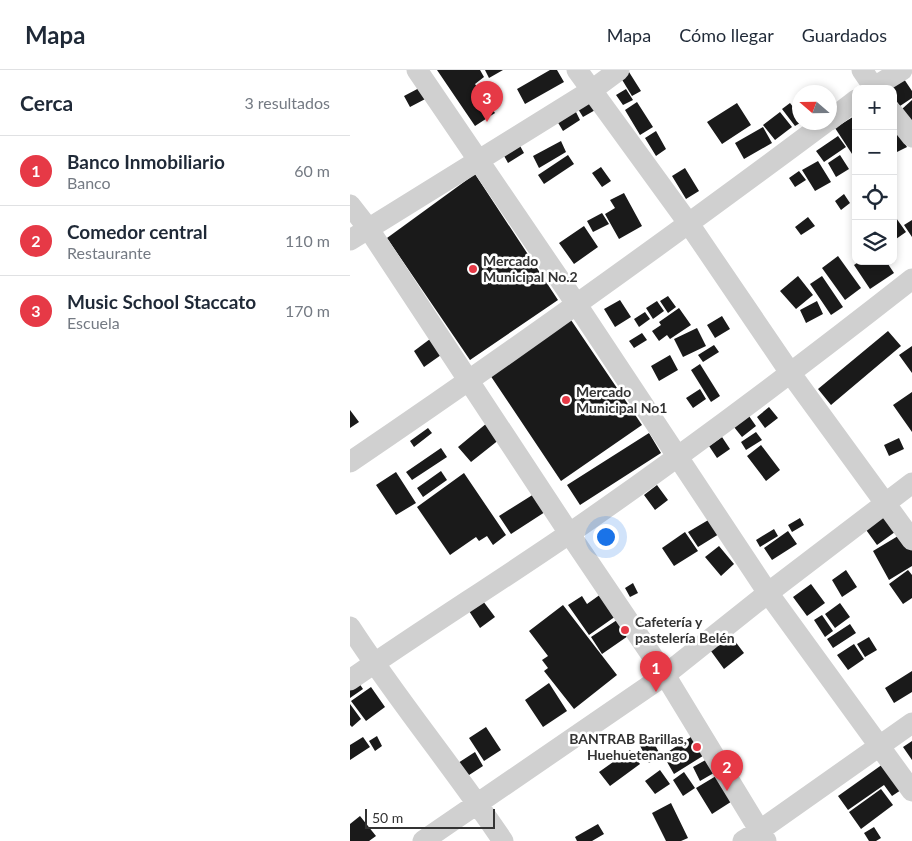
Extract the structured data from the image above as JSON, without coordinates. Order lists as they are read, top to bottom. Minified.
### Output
{"places":["Mercado Municipal No.2","Mercado Municipal No1","Cafetería y pastelería Belén","BANTRAB Barillas, Huehuetenango"],"scale_bar":"50 m","north":"left","page":{"header":"Mapa","nav":["Mapa","Cómo llegar","Guardados"],"heading":["Cerca","3 resultados"],"pins":["3","1","2"],"map_buttons":["+","−"],"list":[{"mark":"1","name":"Banco Inmobiliario","note":"Banco","value":"60 m"},{"mark":"2","name":"Comedor central","note":"Restaurante","value":"110 m"},{"mark":"3","name":"Music School Staccato","note":"Escuela","value":"170 m"}],"scale":"50 m"}}
